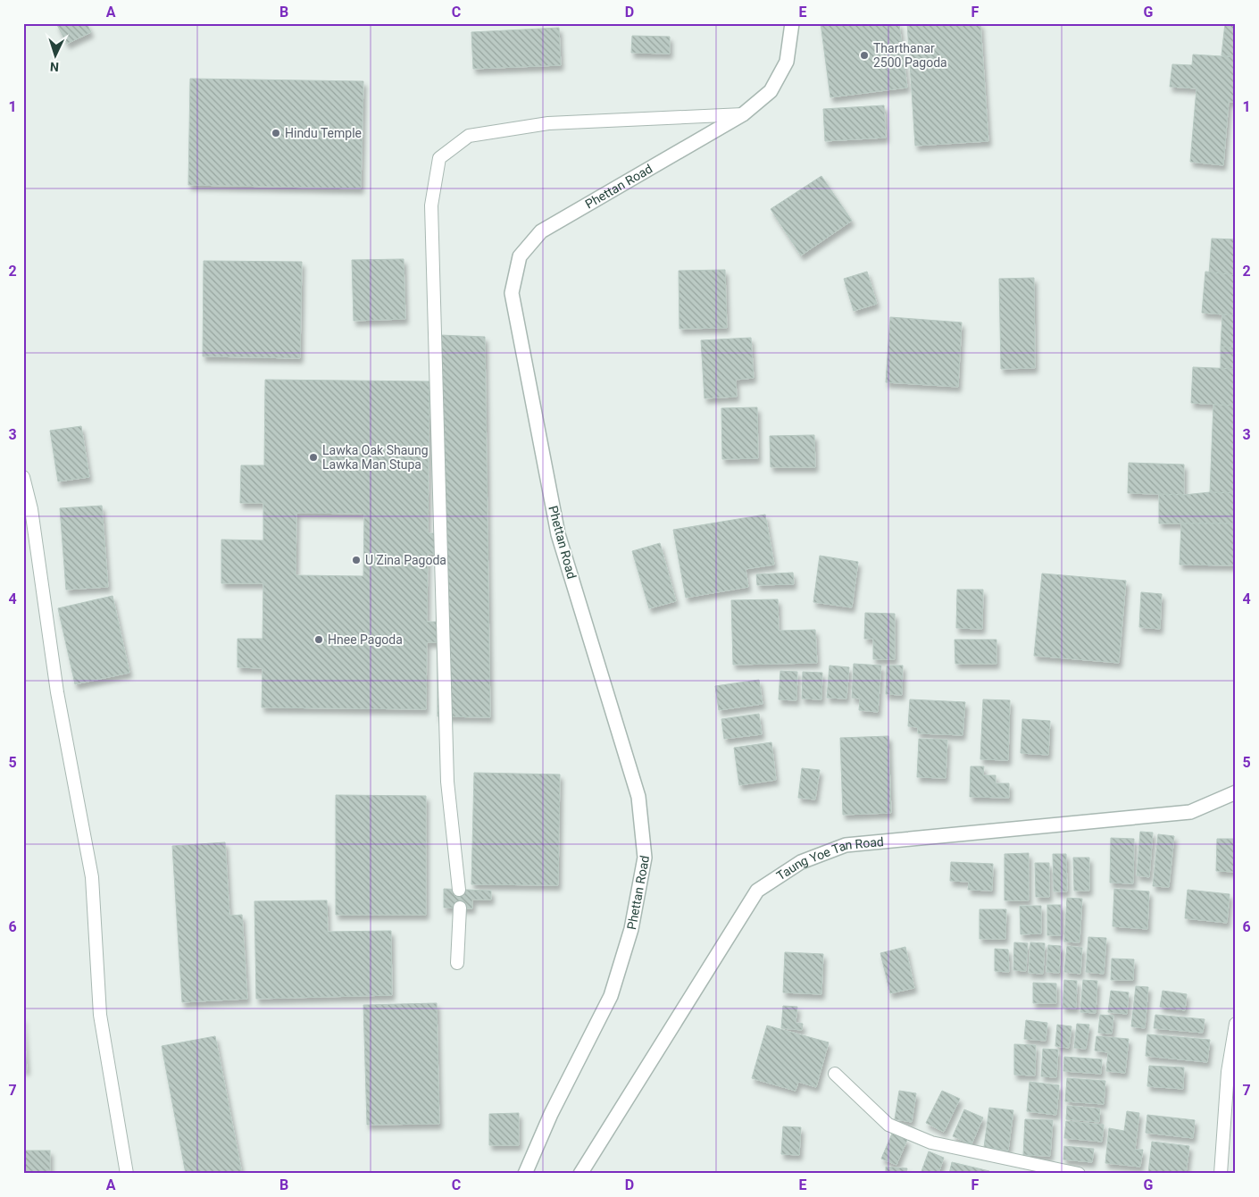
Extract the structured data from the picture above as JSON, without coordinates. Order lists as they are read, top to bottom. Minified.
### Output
{"streets":{"street":["Phettan Road","Taung Yoe Tan Road"]},"places":["Tharthanar 2500 Pagoda","Hindu Temple","Lawka Oak Shaung Lawka Man Stupa","U Zina Pagoda","Hnee Pagoda"],"north":"bottom","grid":{"columns":["A","B","C","D","E","F","G"],"rows":["1","2","3","4","5","6","7"]}}
